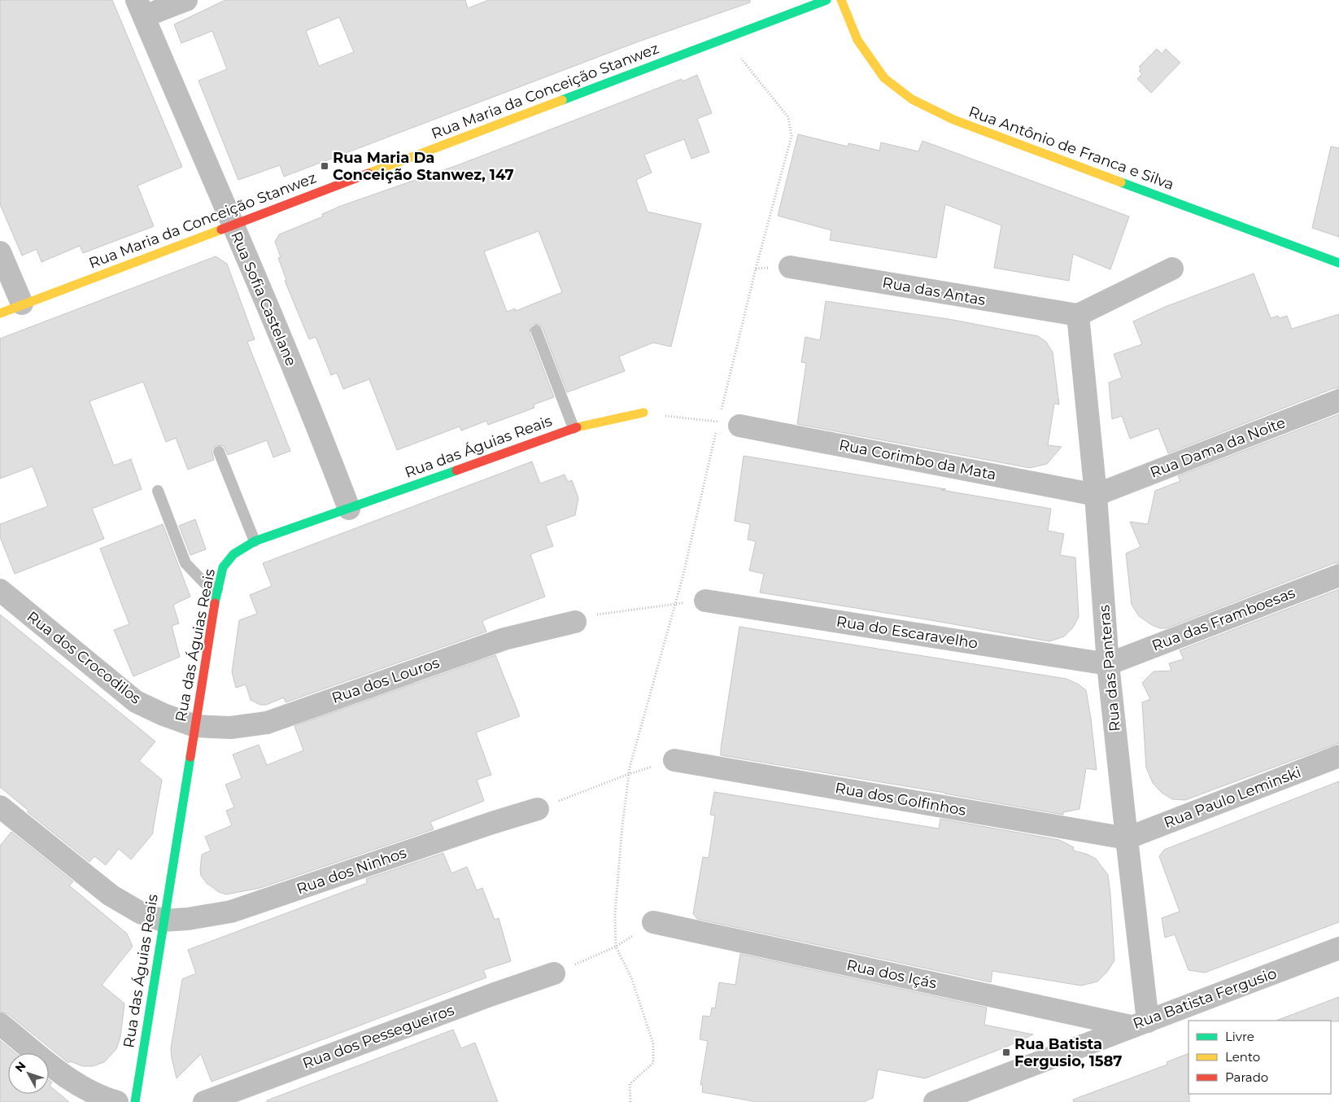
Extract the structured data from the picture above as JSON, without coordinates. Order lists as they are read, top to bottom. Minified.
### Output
{"streets":{"street":["Rua Maria da Conceição Stanwez","Rua Antônio de Franca e Silva","Rua das Antas","Rua Sofia Castelane","Rua das Águias Reais","Rua Dama da Noite","Rua Corimbo da Mata","Rua das Framboesas","Rua do Escaravelho","Rua dos Crocodilos","Rua das Panteras","Rua dos Louros","Rua Paulo Leminski","Rua dos Golfinhos","Rua dos Ninhos","Rua dos Içás","Rua Batista Fergusio","Rua dos Pessegueiros"]},"crossings":[["Rua Maria da Conceição Stanwez","Rua Sofia Castelane"],["Rua das Antas","Rua das Panteras"],["Rua Sofia Castelane","Rua das Águias Reais"],["Rua das Águias Reais","Rua dos Crocodilos"],["Rua das Águias Reais","Rua dos Louros"],["Rua das Águias Reais","Rua dos Ninhos"],["Rua Dama da Noite","Rua Corimbo da Mata"],["Rua Dama da Noite","Rua das Panteras"],["Rua Corimbo da Mata","Rua das Panteras"],["Rua das Framboesas","Rua do Escaravelho"],["Rua das Framboesas","Rua das Panteras"],["Rua do Escaravelho","Rua das Panteras"],["Rua dos Crocodilos","Rua dos Louros"],["Rua das Panteras","Rua Paulo Leminski"],["Rua das Panteras","Rua dos Golfinhos"],["Rua das Panteras","Rua dos Içás"],["Rua das Panteras","Rua Batista Fergusio"],["Rua Paulo Leminski","Rua dos Golfinhos"],["Rua dos Içás","Rua Batista Fergusio"]],"places":{"transit":["Rua Maria Da Conceição Stanwez, 147","Rua Batista Fergusio, 1587"]},"legend":["Livre","Lento","Parado"],"north":"top left"}
